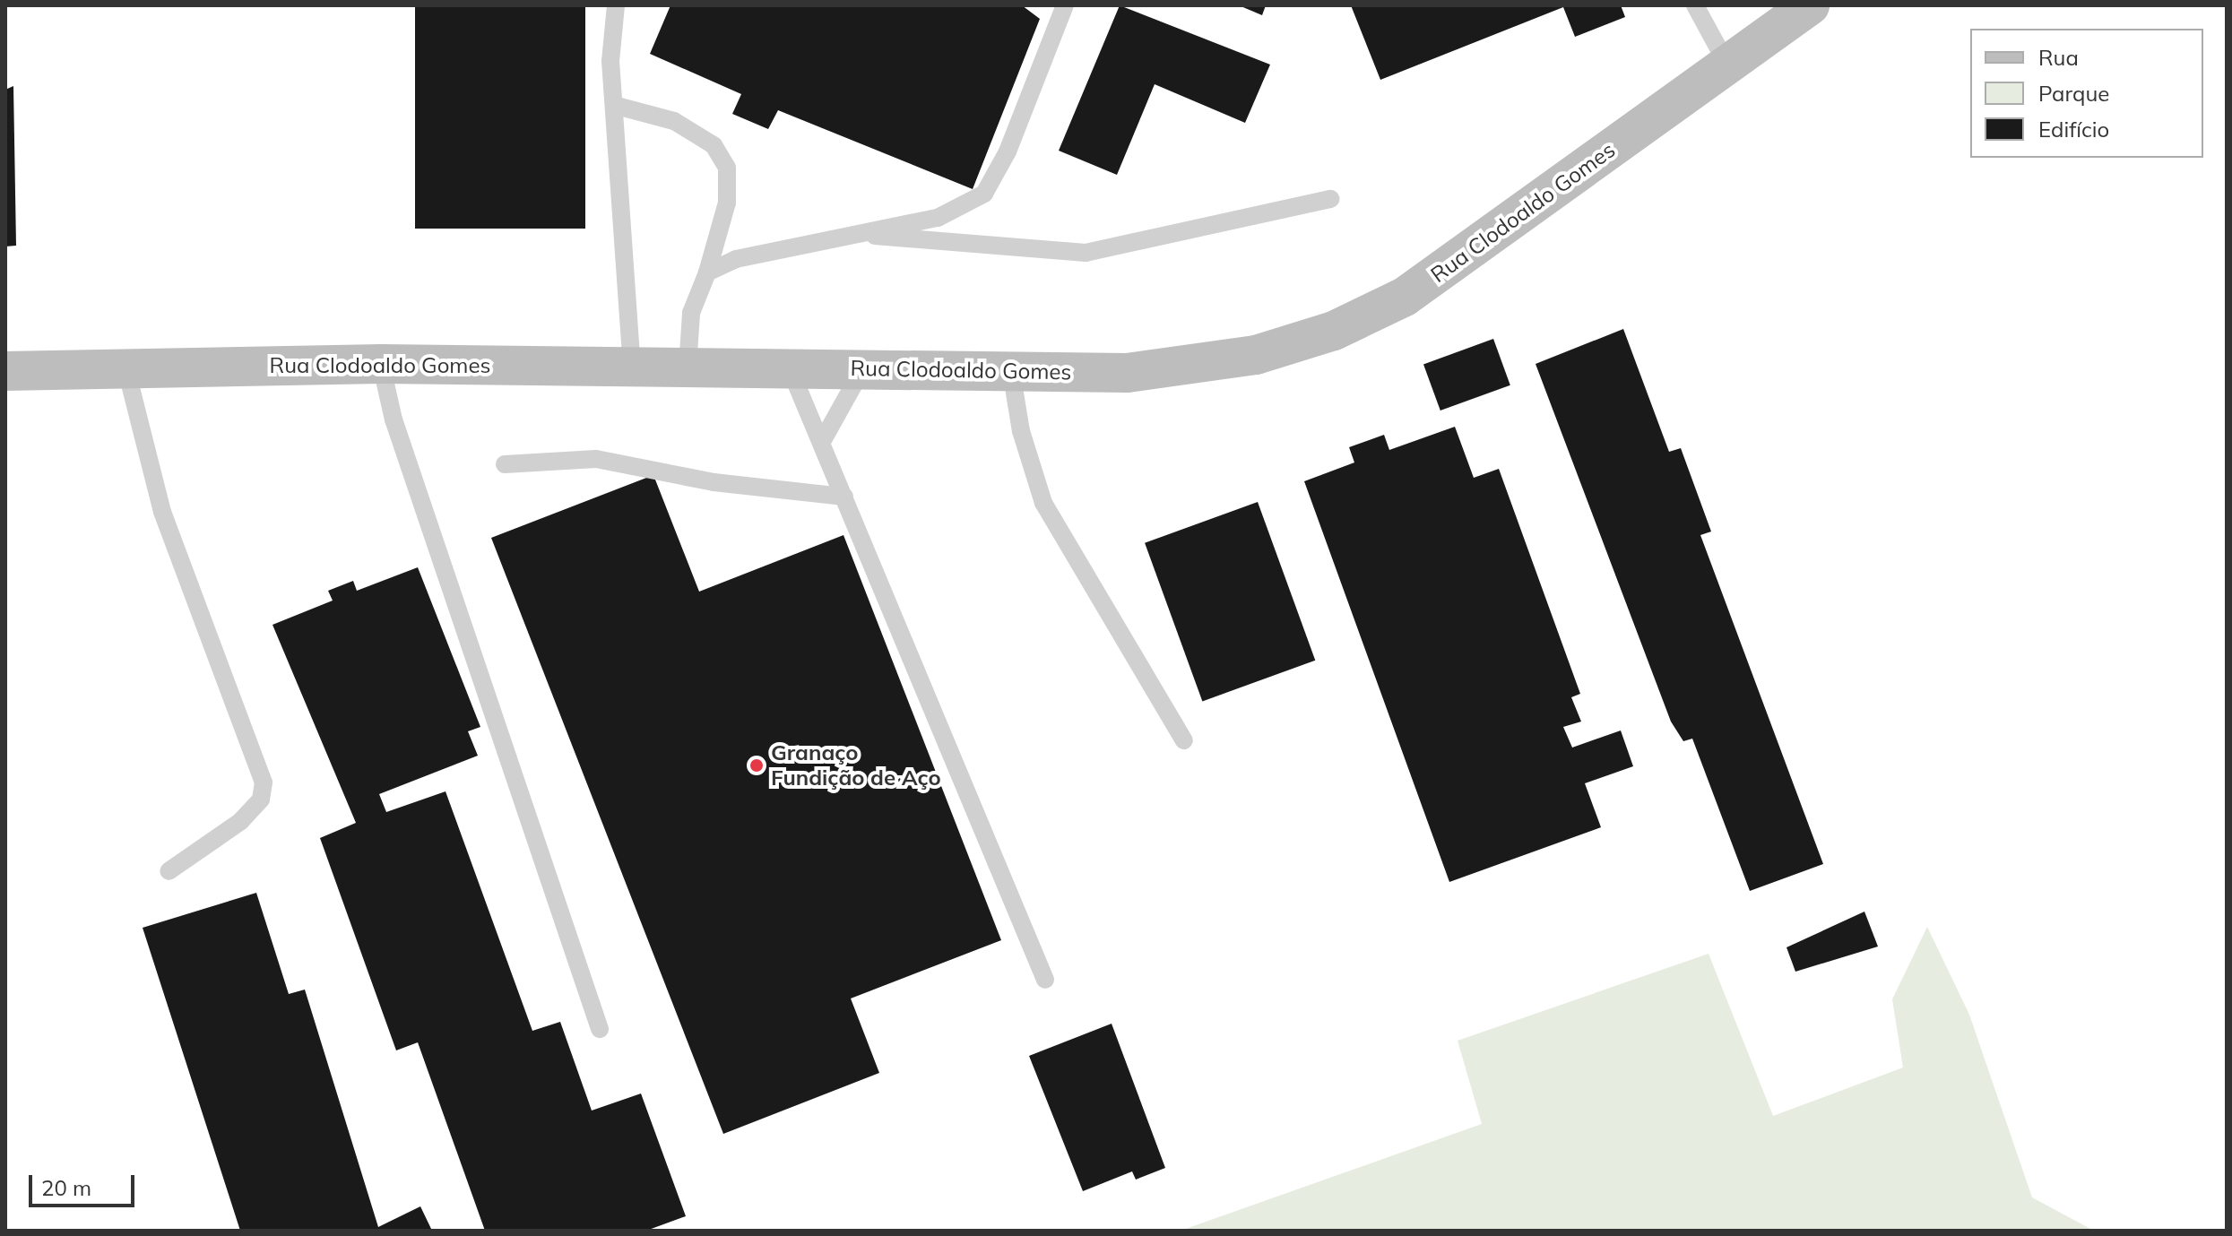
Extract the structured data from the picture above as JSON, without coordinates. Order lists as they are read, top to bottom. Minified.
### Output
{"streets":{"main road":["Rua Clodoaldo Gomes"]},"places":["Granaço Fundição de Aço"],"legend":["Rua","Parque","Edifício"],"scale_bar":"20 m"}
